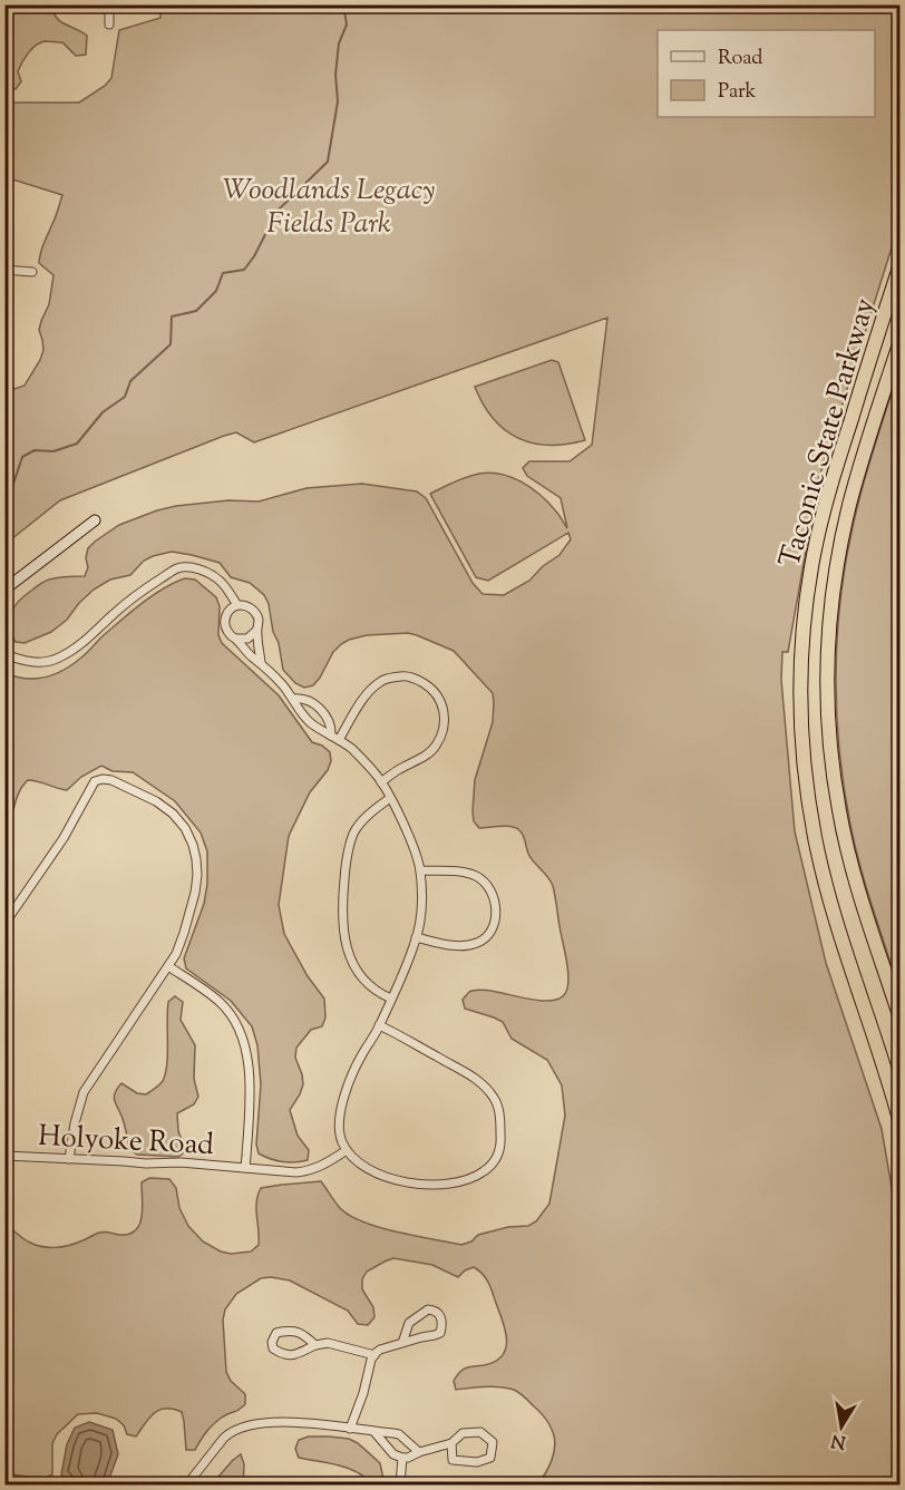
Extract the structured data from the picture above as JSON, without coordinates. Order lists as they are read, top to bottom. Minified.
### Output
{"streets":{"highway":["Taconic State Parkway"],"street":["Holyoke Road"]},"parks":["Woodlands Legacy Fields Park"],"legend":["Road","Park"],"north":"bottom"}
